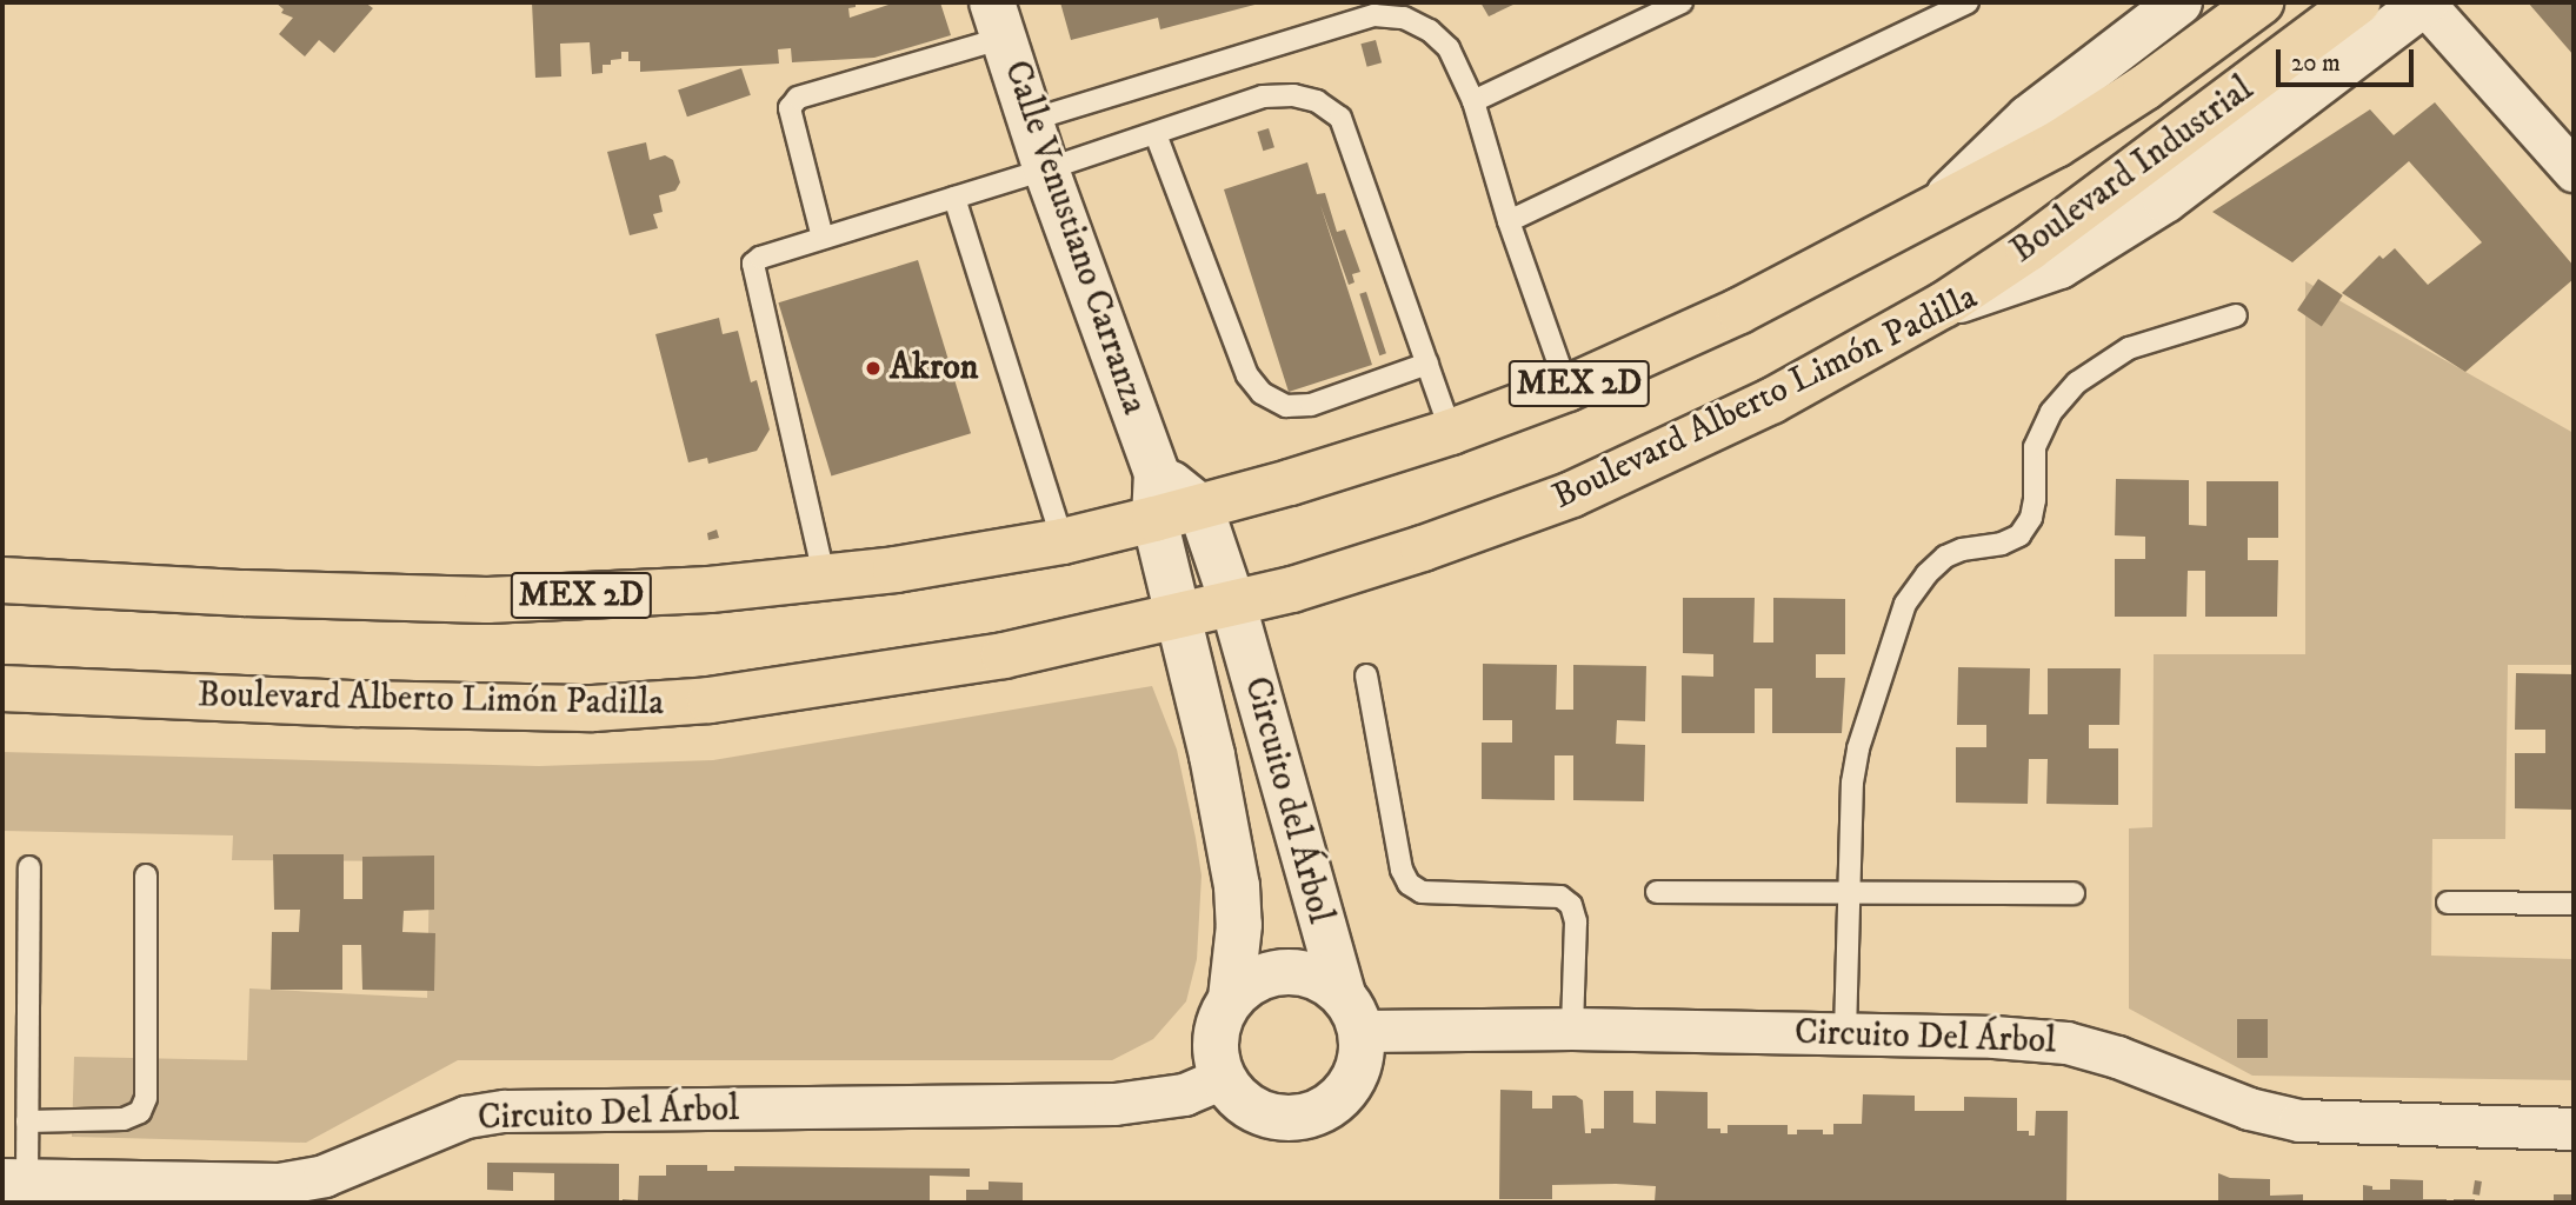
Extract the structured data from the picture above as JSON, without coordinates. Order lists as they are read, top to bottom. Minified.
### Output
{"streets":{"highway":["Boulevard Industrial","MEX 2D","Boulevard Alberto Limón Padilla"],"street":["Calle Venustiano Carranza","Circuito del Árbol","Circuito Del Árbol"]},"crossings":[["Boulevard Industrial","MEX 2D"],["Boulevard Industrial","Boulevard Alberto Limón Padilla"],["Calle Venustiano Carranza","MEX 2D"],["Calle Venustiano Carranza","Boulevard Alberto Limón Padilla"],["Calle Venustiano Carranza","Circuito del Árbol"],["Boulevard Alberto Limón Padilla","Circuito del Árbol"],["Circuito del Árbol","Circuito Del Árbol"]],"places":["Akron"],"scale_bar":"20 m"}
